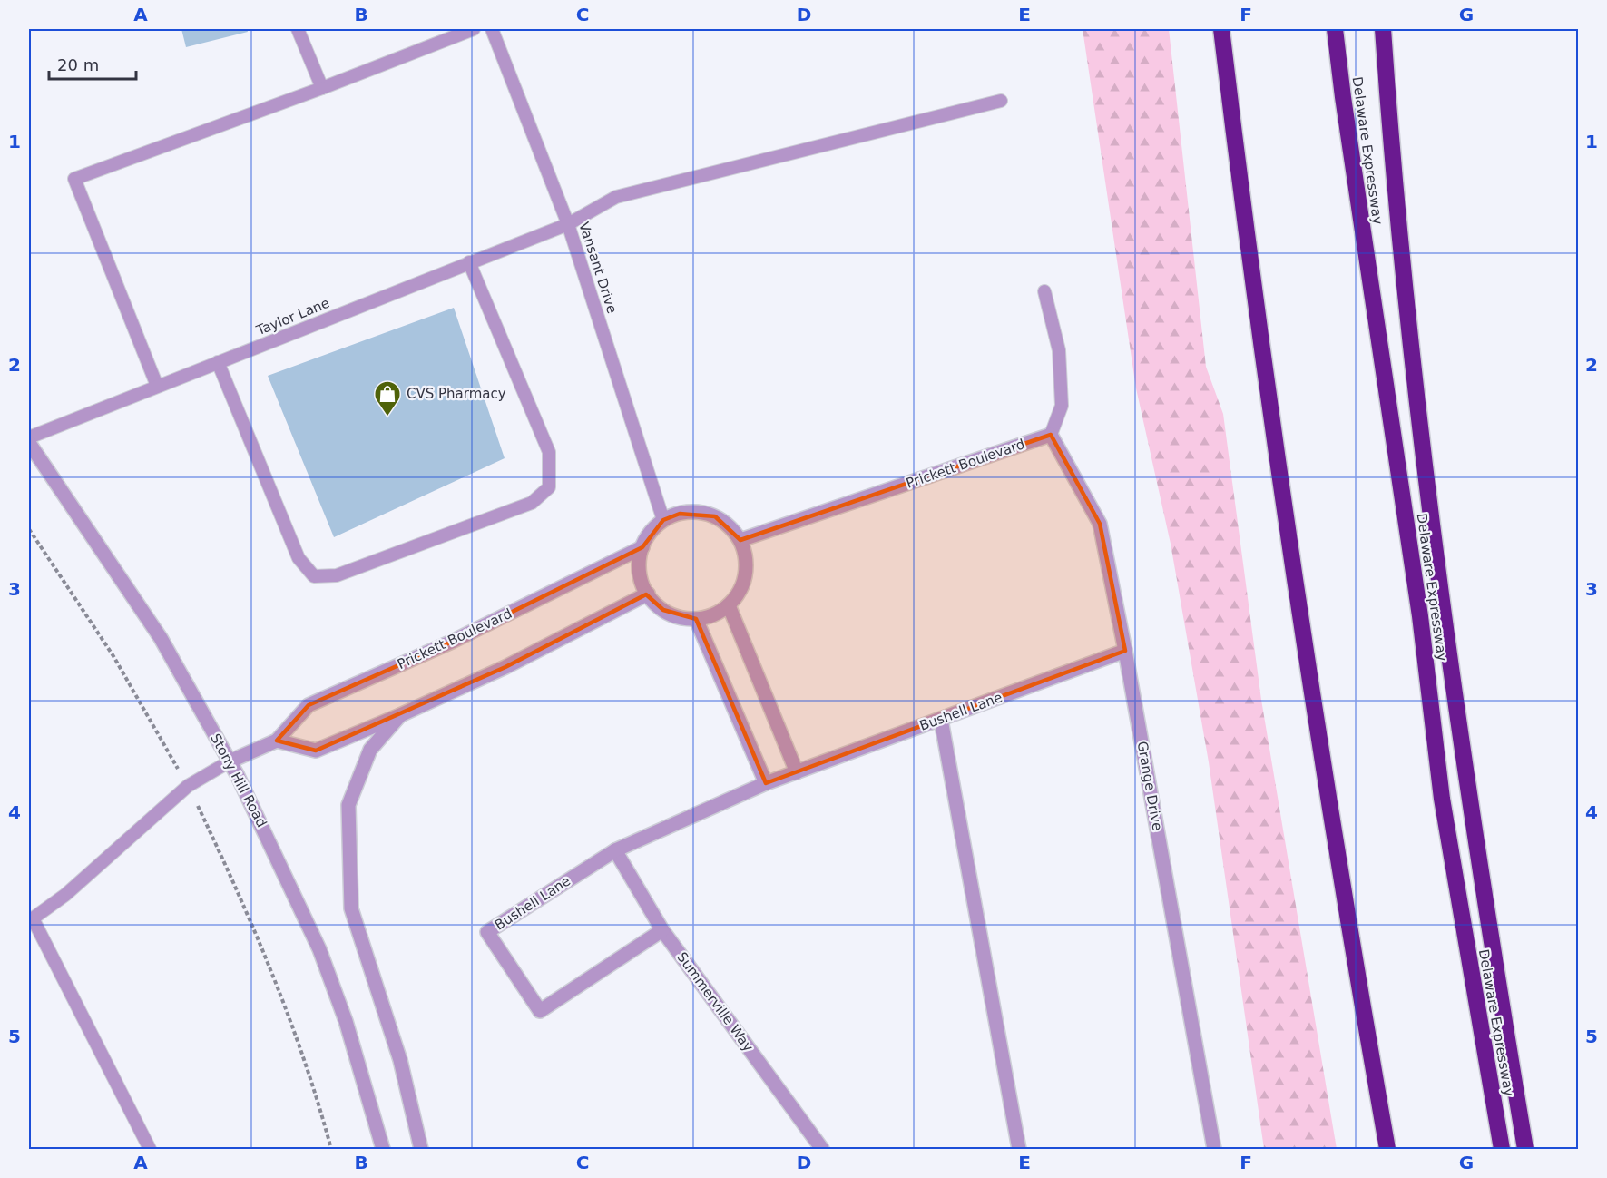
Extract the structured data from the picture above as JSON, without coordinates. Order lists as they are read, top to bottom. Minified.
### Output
{"streets":{"highway":["Delaware Expressway"],"street":["Prickett Boulevard","Bushell Lane","Stony Hill Road","Grange Drive","Summerville Way"],"lane":["Vansant Drive","Taylor Lane"]},"crossings":[["Vansant Drive","Taylor Lane"],["Vansant Drive","Prickett Boulevard"],["Prickett Boulevard","Stony Hill Road"],["Prickett Boulevard","Grange Drive"],["Bushell Lane","Grange Drive"],["Bushell Lane","Summerville Way"]],"places":{"shop":["CVS Pharmacy"]},"scale_bar":"20 m","grid":{"columns":["A","B","C","D","E","F","G"],"rows":["1","2","3","4","5"]}}
